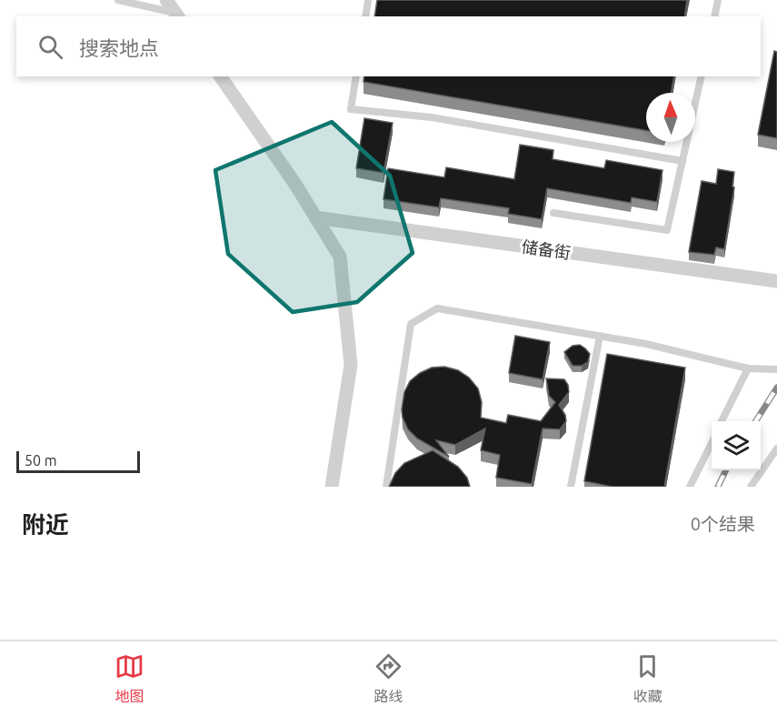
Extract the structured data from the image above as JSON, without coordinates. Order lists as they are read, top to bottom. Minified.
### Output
{"streets":{"street":["储备街"]},"scale_bar":"50 m","north":"top","page":{"search":"搜索地点","scale":"50 m","heading":["附近","0个结果"],"nav":["地图","路线","收藏"]}}
